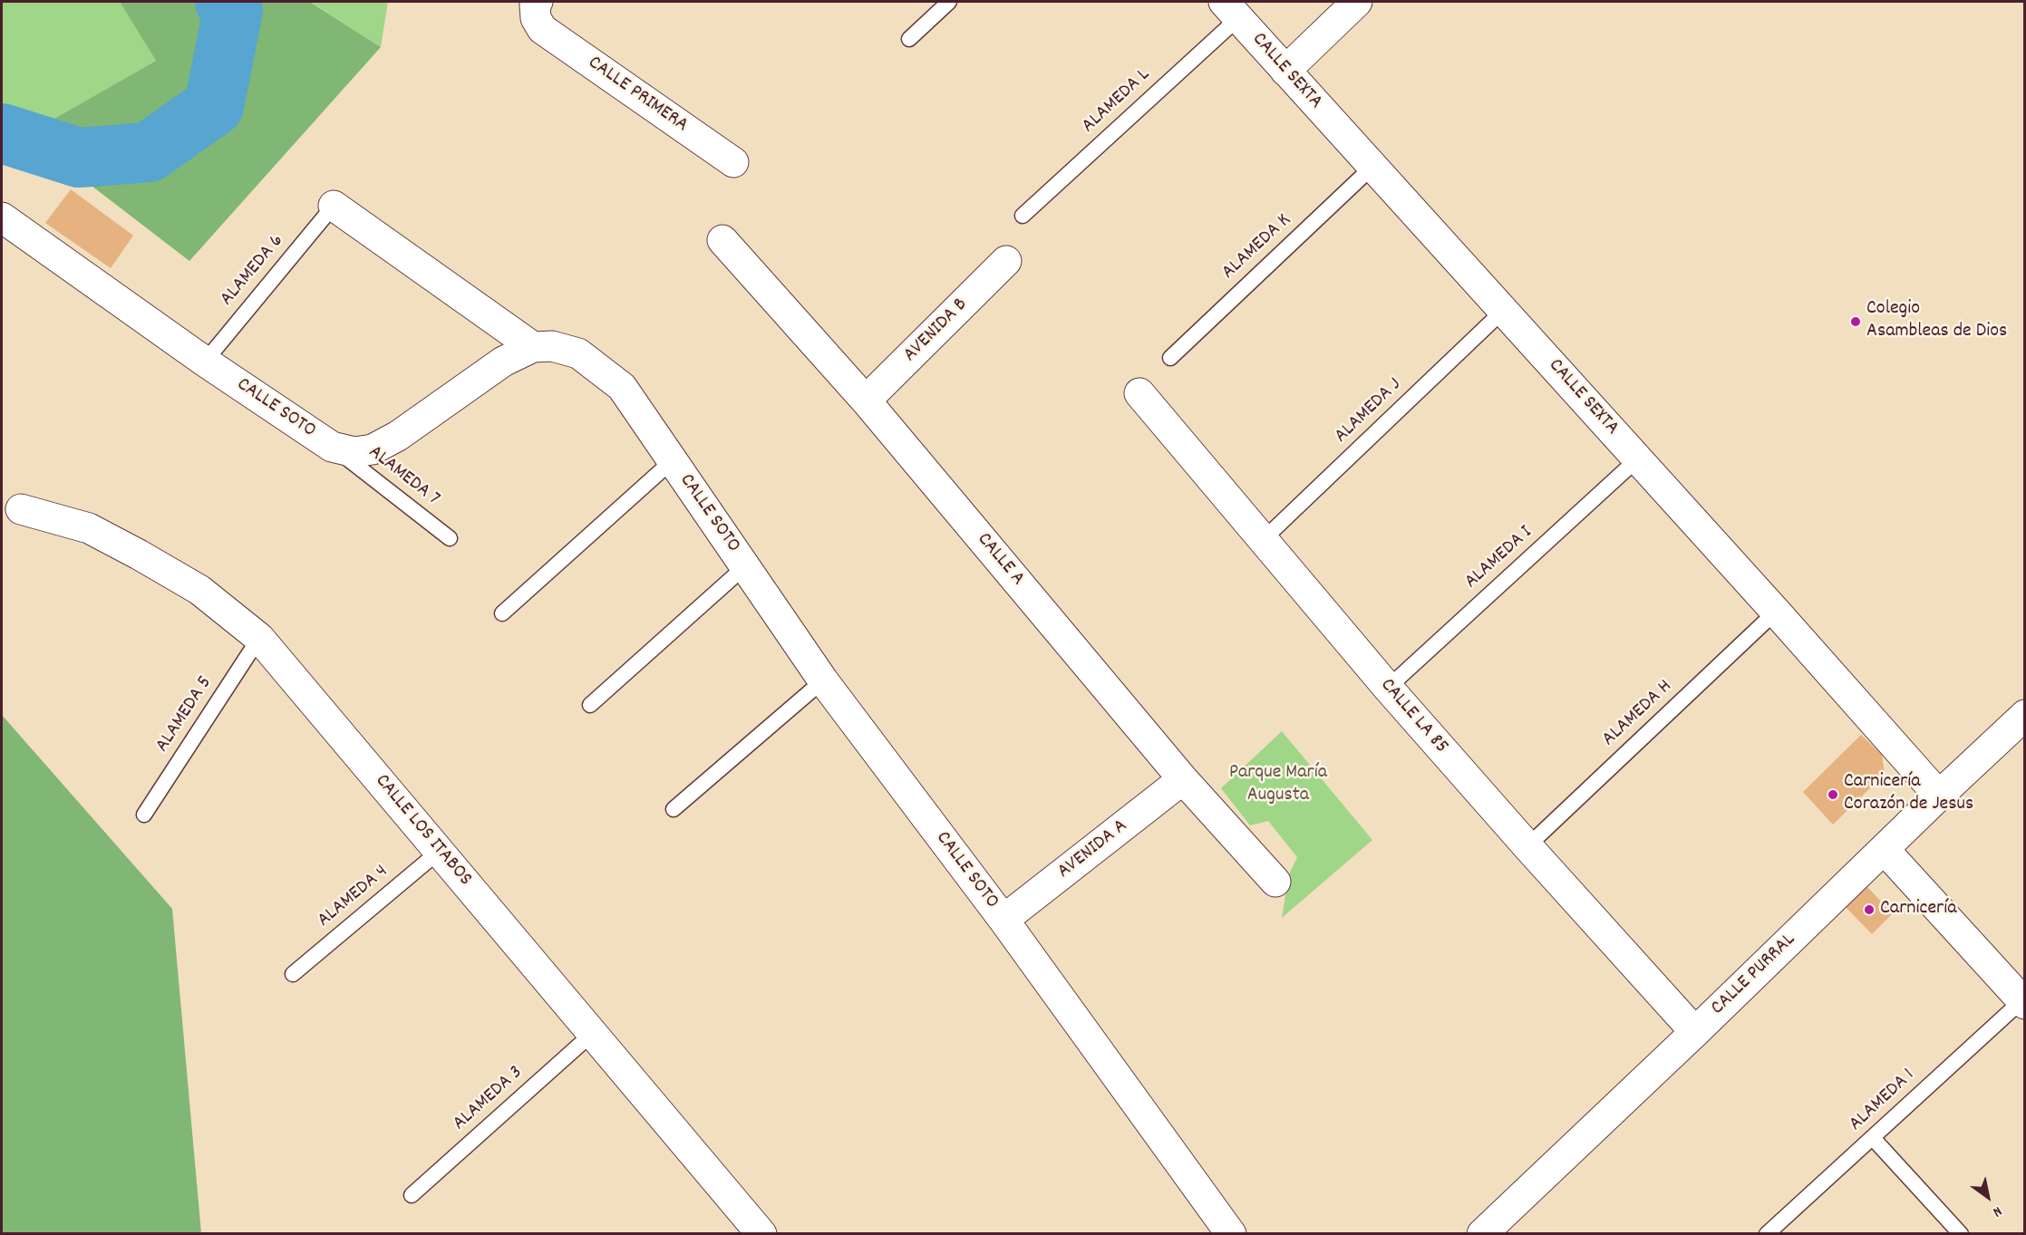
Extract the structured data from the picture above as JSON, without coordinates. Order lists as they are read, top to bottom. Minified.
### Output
{"streets":{"street":["CALLE SEXTA","CALLE PRIMERA","AVENIDA B","CALLE SOTO","CALLE A","CALLE LA 85","CALLE LOS ITABOS","AVENIDA A","CALLE PURRAL"],"lane":["ALAMEDA L","ALAMEDA K","ALAMEDA 6","ALAMEDA J","ALAMEDA 7","ALAMEDA I","ALAMEDA H","ALAMEDA 5","ALAMEDA 4","ALAMEDA 3","ALAMEDA 1"]},"crossings":[["CALLE SEXTA","ALAMEDA L"],["CALLE SEXTA","ALAMEDA K"],["CALLE SEXTA","ALAMEDA J"],["CALLE SEXTA","ALAMEDA I"],["CALLE SEXTA","ALAMEDA H"],["CALLE SEXTA","CALLE PURRAL"],["ALAMEDA 6","CALLE SOTO"],["AVENIDA B","CALLE A"],["CALLE SOTO","ALAMEDA 7"],["CALLE SOTO","AVENIDA A"],["ALAMEDA J","CALLE LA 85"],["ALAMEDA I","CALLE LA 85"],["CALLE A","AVENIDA A"],["ALAMEDA H","CALLE LA 85"],["ALAMEDA 5","CALLE LOS ITABOS"],["CALLE LA 85","CALLE PURRAL"],["CALLE LOS ITABOS","ALAMEDA 4"],["CALLE LOS ITABOS","ALAMEDA 3"]],"parks":["Parque María Augusta"],"places":["Colegio Asambleas de Dios","Carnicería Corazón de Jesus","Carnicería"],"north":"bottom right"}
